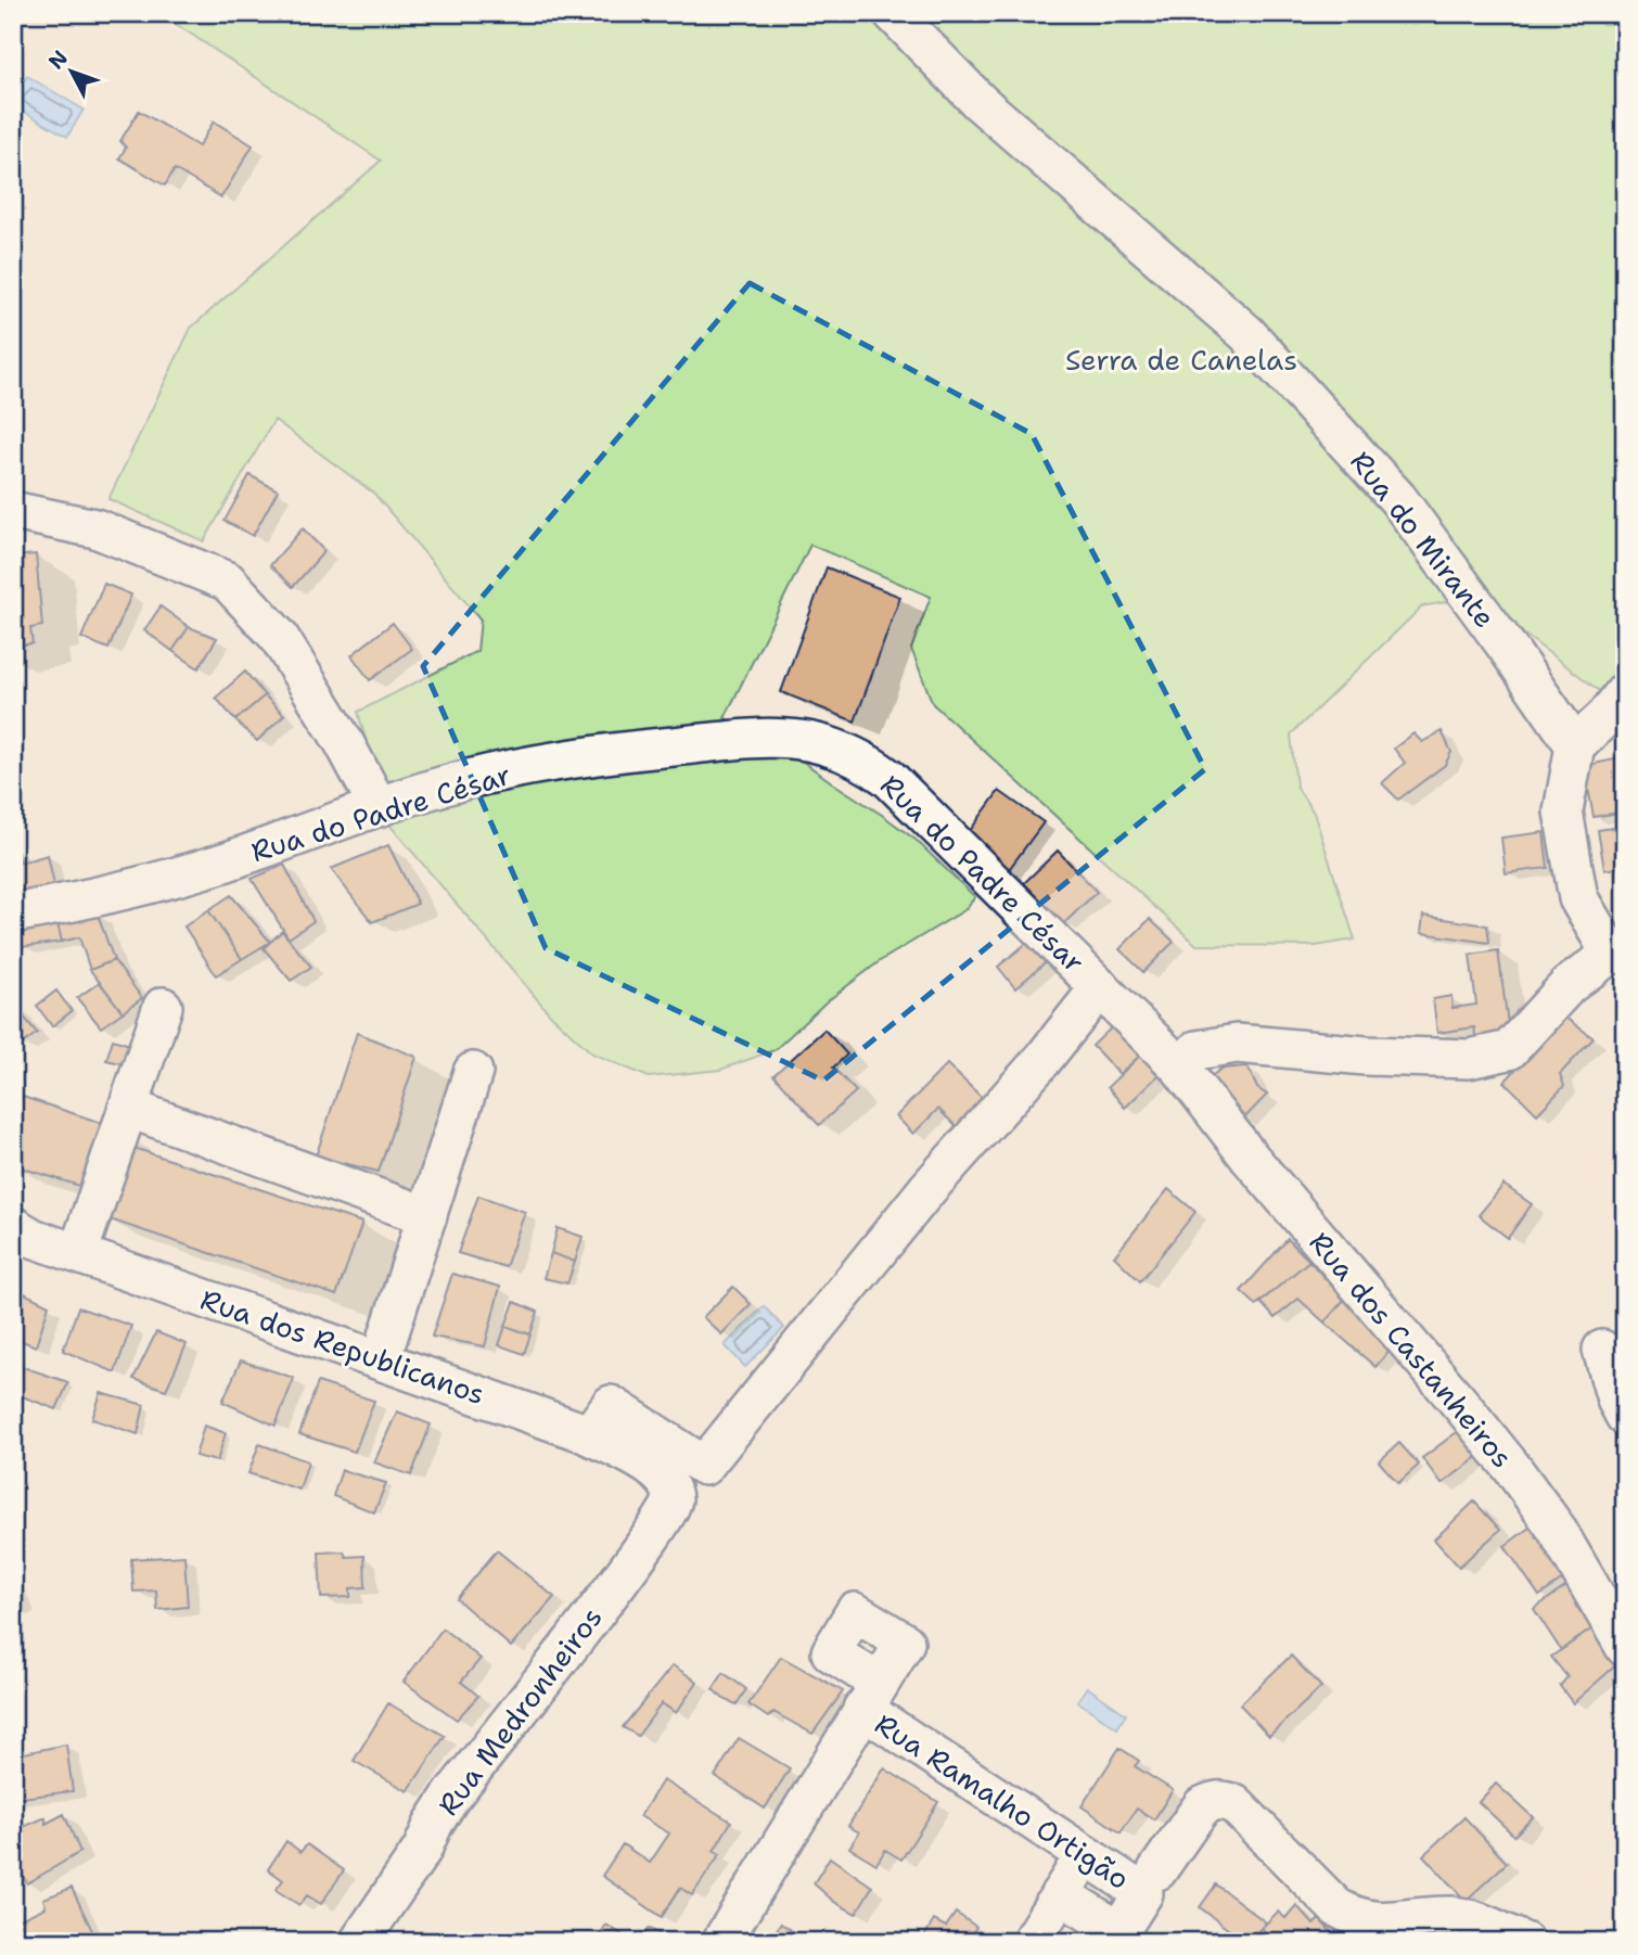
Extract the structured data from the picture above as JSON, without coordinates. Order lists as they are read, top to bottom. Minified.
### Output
{"streets":{"street":["Rua do Mirante","Rua do Padre César","Rua dos Republicanos","Rua dos Castanheiros","Rua Medronheiros","Rua Ramalho Ortigão"]},"crossings":[["Rua do Padre César","Rua dos Castanheiros"],["Rua dos Republicanos","Rua Medronheiros"]],"parks":["Serra de Canelas"],"north":"top left"}
